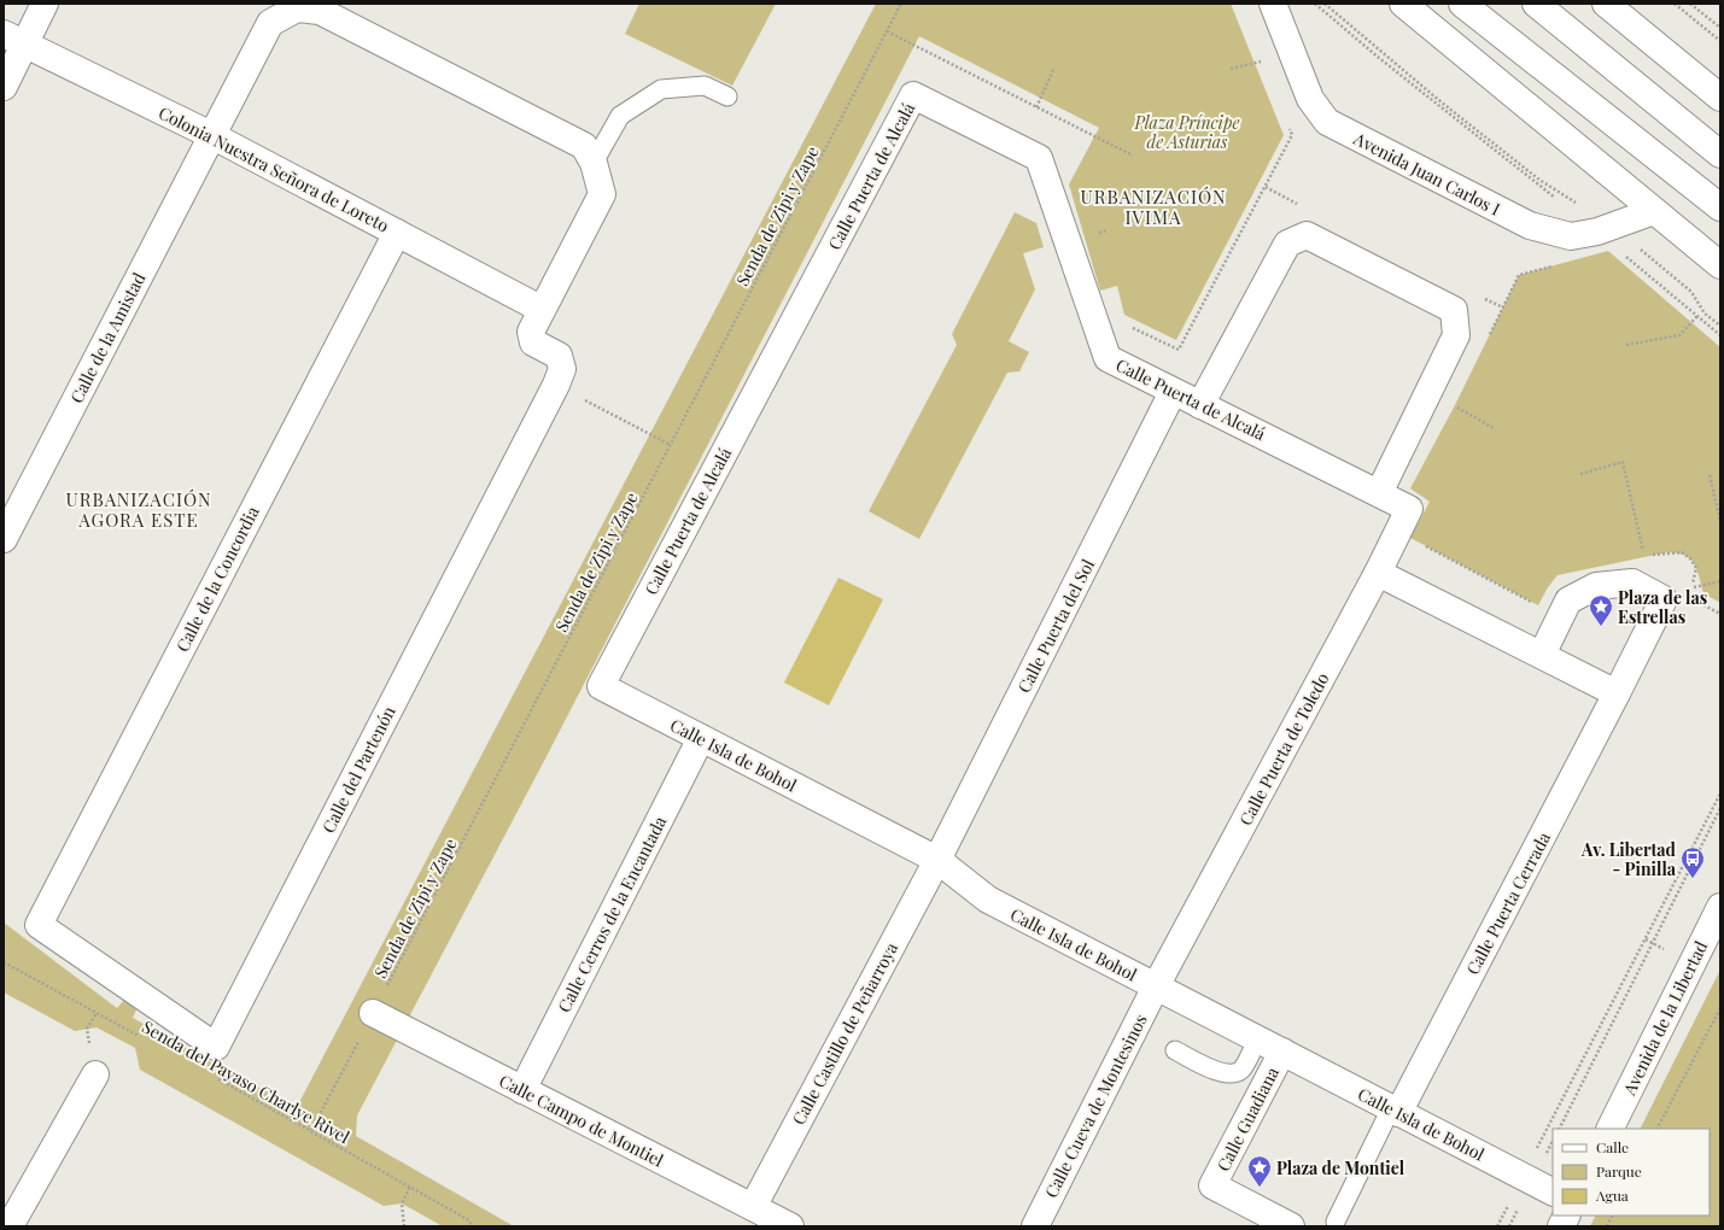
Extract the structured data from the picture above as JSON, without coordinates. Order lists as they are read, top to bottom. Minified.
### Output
{"streets":{"street":["Colonia Nuestra Señora de Loreto","Avenida Juan Carlos I","Calle Puerta de Alcalá","Calle de la Amistad","Calle de la Concordia","Calle Puerta del Sol","Calle Puerta de Toledo","Calle Isla de Bohol","Calle del Partenón","Calle Puerta Cerrada","Calle Cerros de la Encantada","Avenida de la Libertad","Calle Castillo de Peñarroya","Calle Cueva de Montesinos","Calle Guadiana","Calle Campo de Montiel"],"path":["Senda de Zipi y Zape","Senda del Payaso Charlye Rivel"]},"crossings":[["Colonia Nuestra Señora de Loreto","Calle de la Amistad"],["Colonia Nuestra Señora de Loreto","Calle de la Concordia"],["Colonia Nuestra Señora de Loreto","Calle del Partenón"],["Calle Puerta de Alcalá","Calle Puerta del Sol"],["Calle Puerta de Alcalá","Calle Puerta de Toledo"],["Calle Puerta de Alcalá","Calle Isla de Bohol"],["Senda de Zipi y Zape","Senda del Payaso Charlye Rivel"],["Senda de Zipi y Zape","Calle Campo de Montiel"],["Calle de la Concordia","Calle del Partenón"],["Calle Puerta del Sol","Calle Isla de Bohol"],["Calle Puerta del Sol","Calle Castillo de Peñarroya"],["Calle Puerta de Toledo","Calle Isla de Bohol"],["Calle Puerta de Toledo","Calle Cueva de Montesinos"],["Calle Isla de Bohol","Calle Puerta Cerrada"],["Calle Isla de Bohol","Calle Cerros de la Encantada"],["Calle Isla de Bohol","Calle Castillo de Peñarroya"],["Calle Isla de Bohol","Calle Cueva de Montesinos"],["Calle Isla de Bohol","Calle Guadiana"],["Calle Cerros de la Encantada","Calle Campo de Montiel"],["Calle Castillo de Peñarroya","Calle Campo de Montiel"]],"districts":["URBANIZACIÓN IVIMA","URBANIZACIÓN AGORA ESTE"],"parks":["Plaza Príncipe de Asturias"],"places":{"place":["Plaza de las Estrellas","Plaza de Montiel"],"bus stop":["Av. Libertad - Pinilla"]},"legend":["Calle","Parque","Agua"]}
